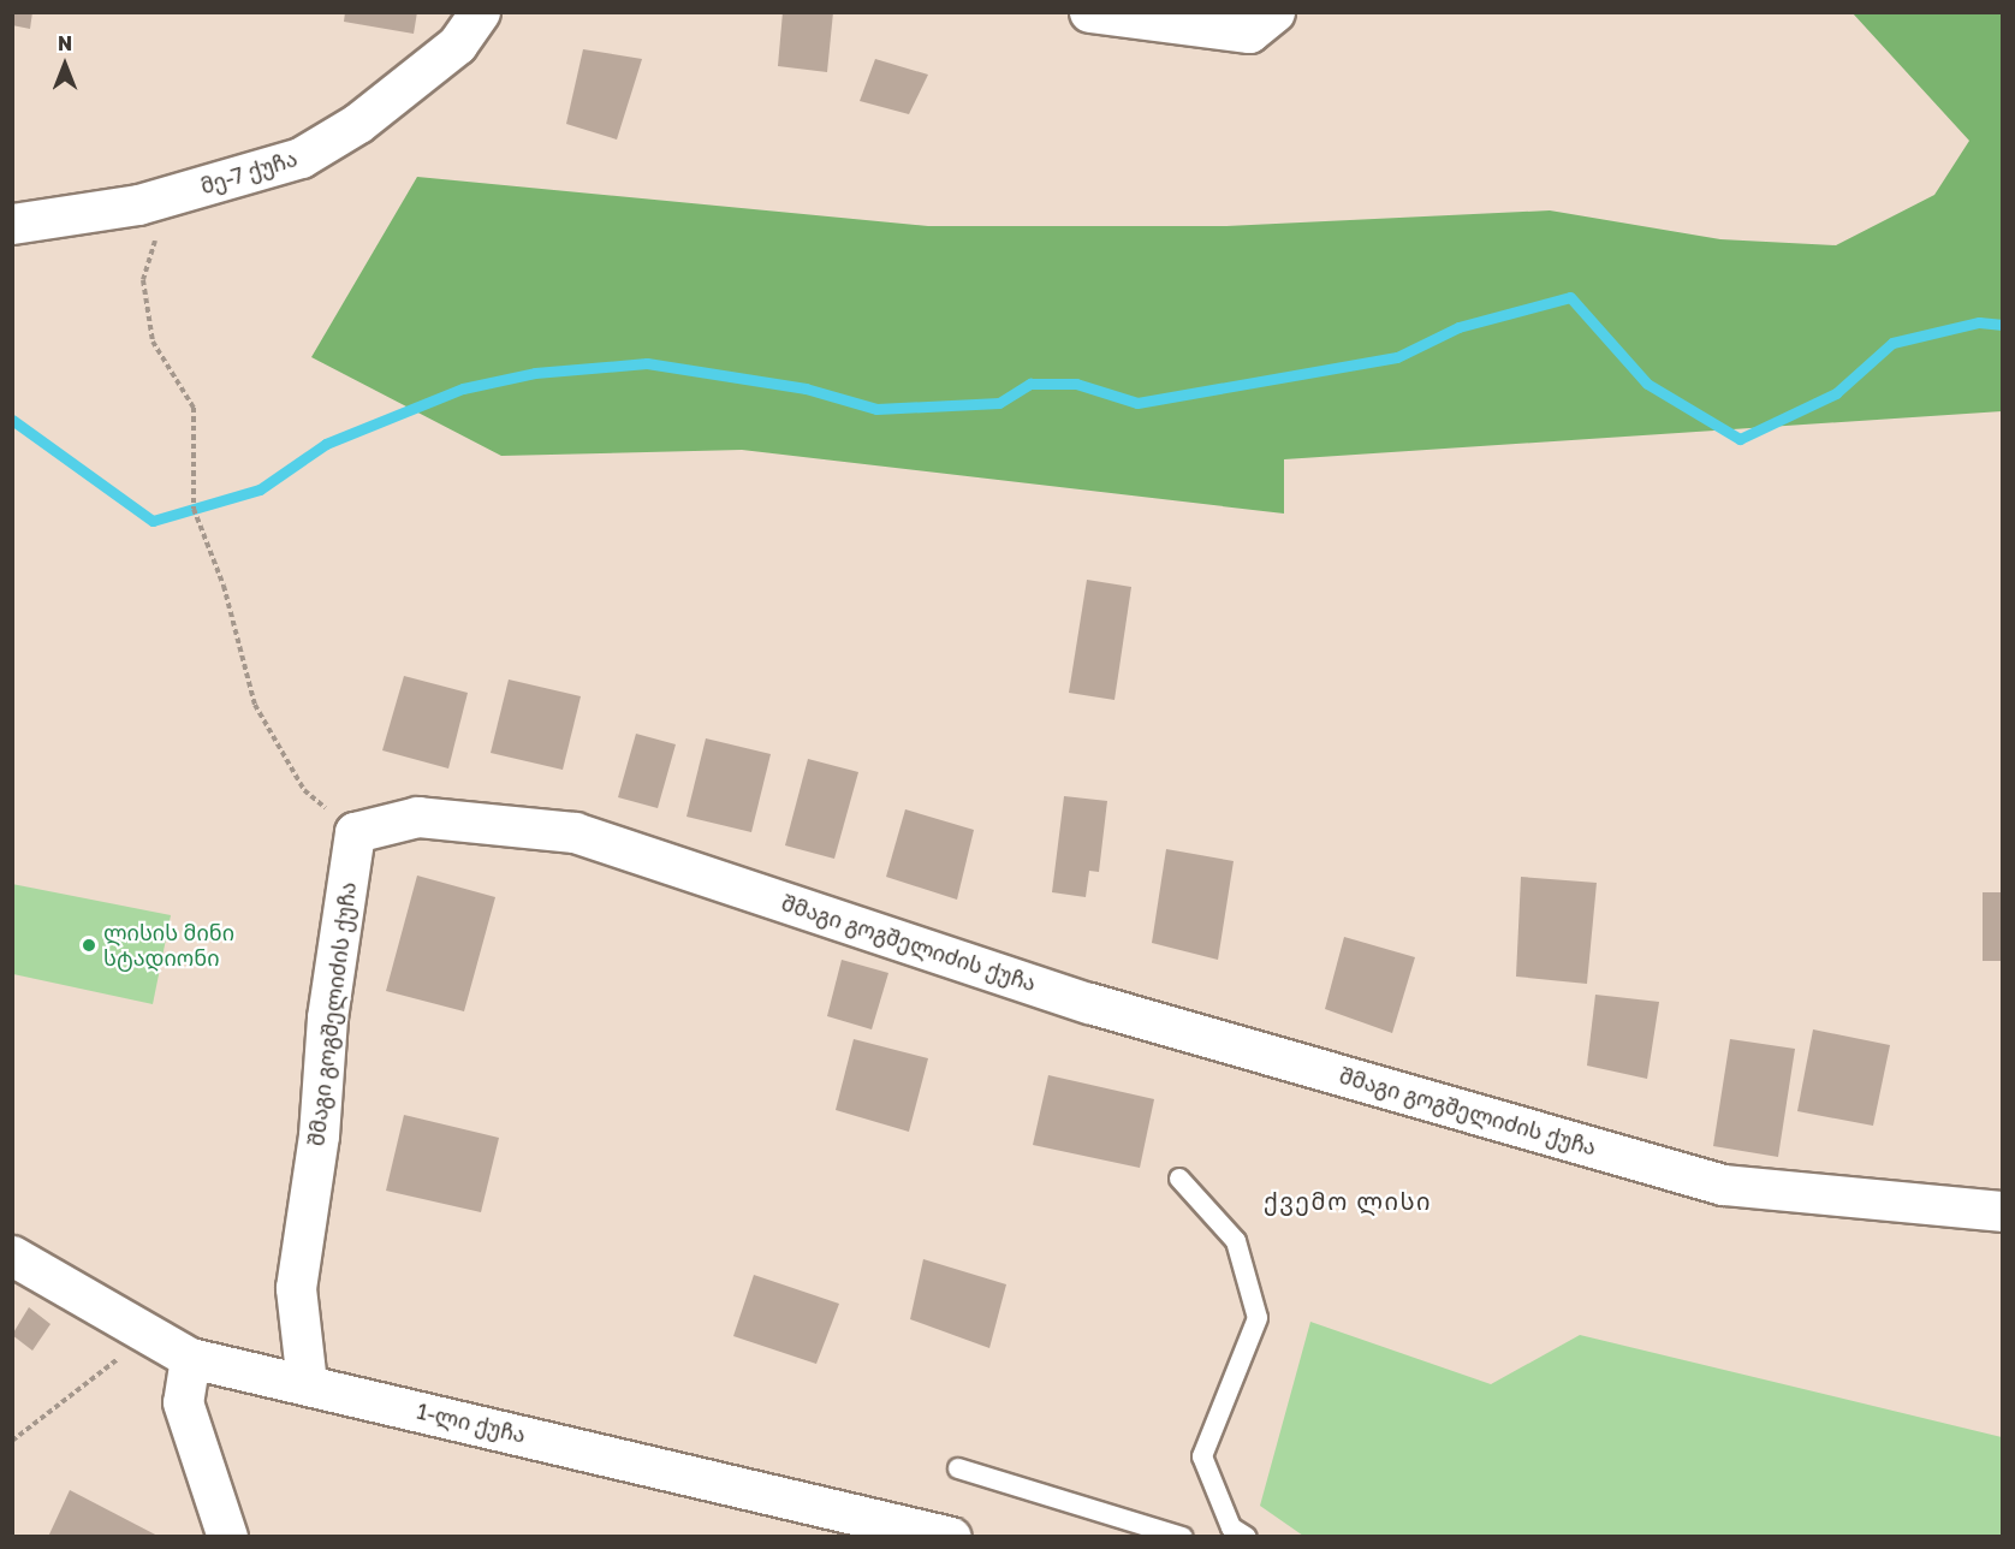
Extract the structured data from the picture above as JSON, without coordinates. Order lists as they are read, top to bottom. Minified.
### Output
{"streets":{"street":["მე-7 ქუჩა","შმაგი გოგშელიძის ქუჩა","1-ლი ქუჩა"]},"crossings":[["შმაგი გოგშელიძის ქუჩა","1-ლი ქუჩა"]],"districts":["ქვემო ლისი"],"places":["ლისის მინი სტადიონი"],"north":"top"}
